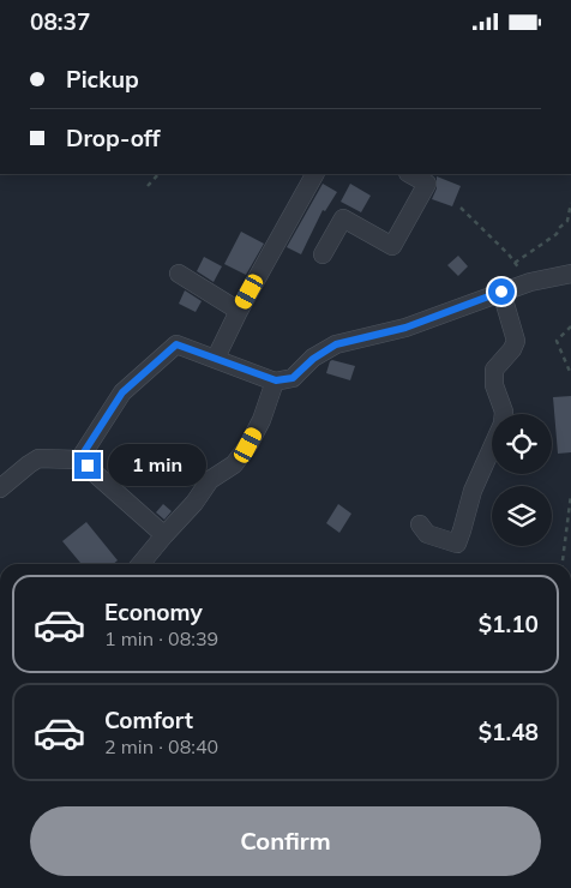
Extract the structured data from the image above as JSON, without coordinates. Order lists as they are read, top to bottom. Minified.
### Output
{"page":{"status":"08:37","banner":["Pickup","Drop-off"],"bubble":"1 min","list":[{"name":"Economy","note":"1 min · 08:39","value":"$1.10"},{"name":"Comfort","note":"2 min · 08:40","value":"$1.48"}],"buttons":"Confirm"}}
